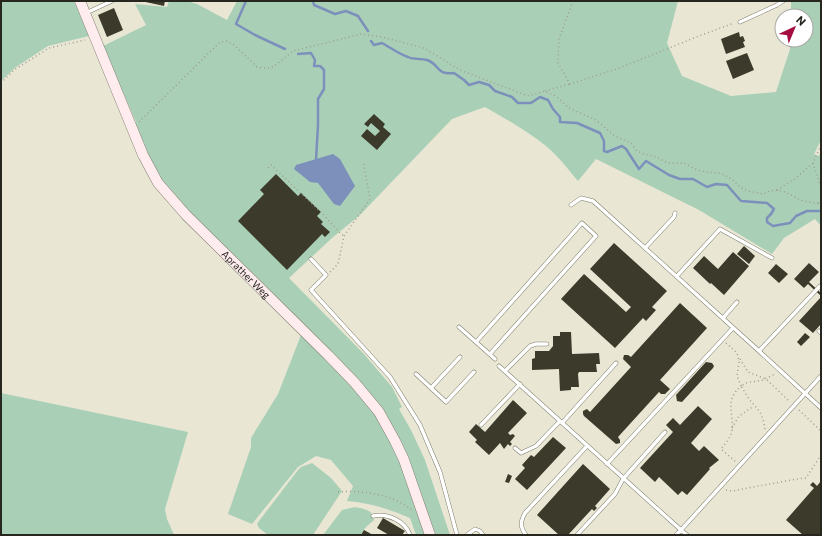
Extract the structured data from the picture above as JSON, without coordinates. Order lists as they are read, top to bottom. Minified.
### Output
{"streets":{"street":["Aprather Weg"]},"north":"top right"}
